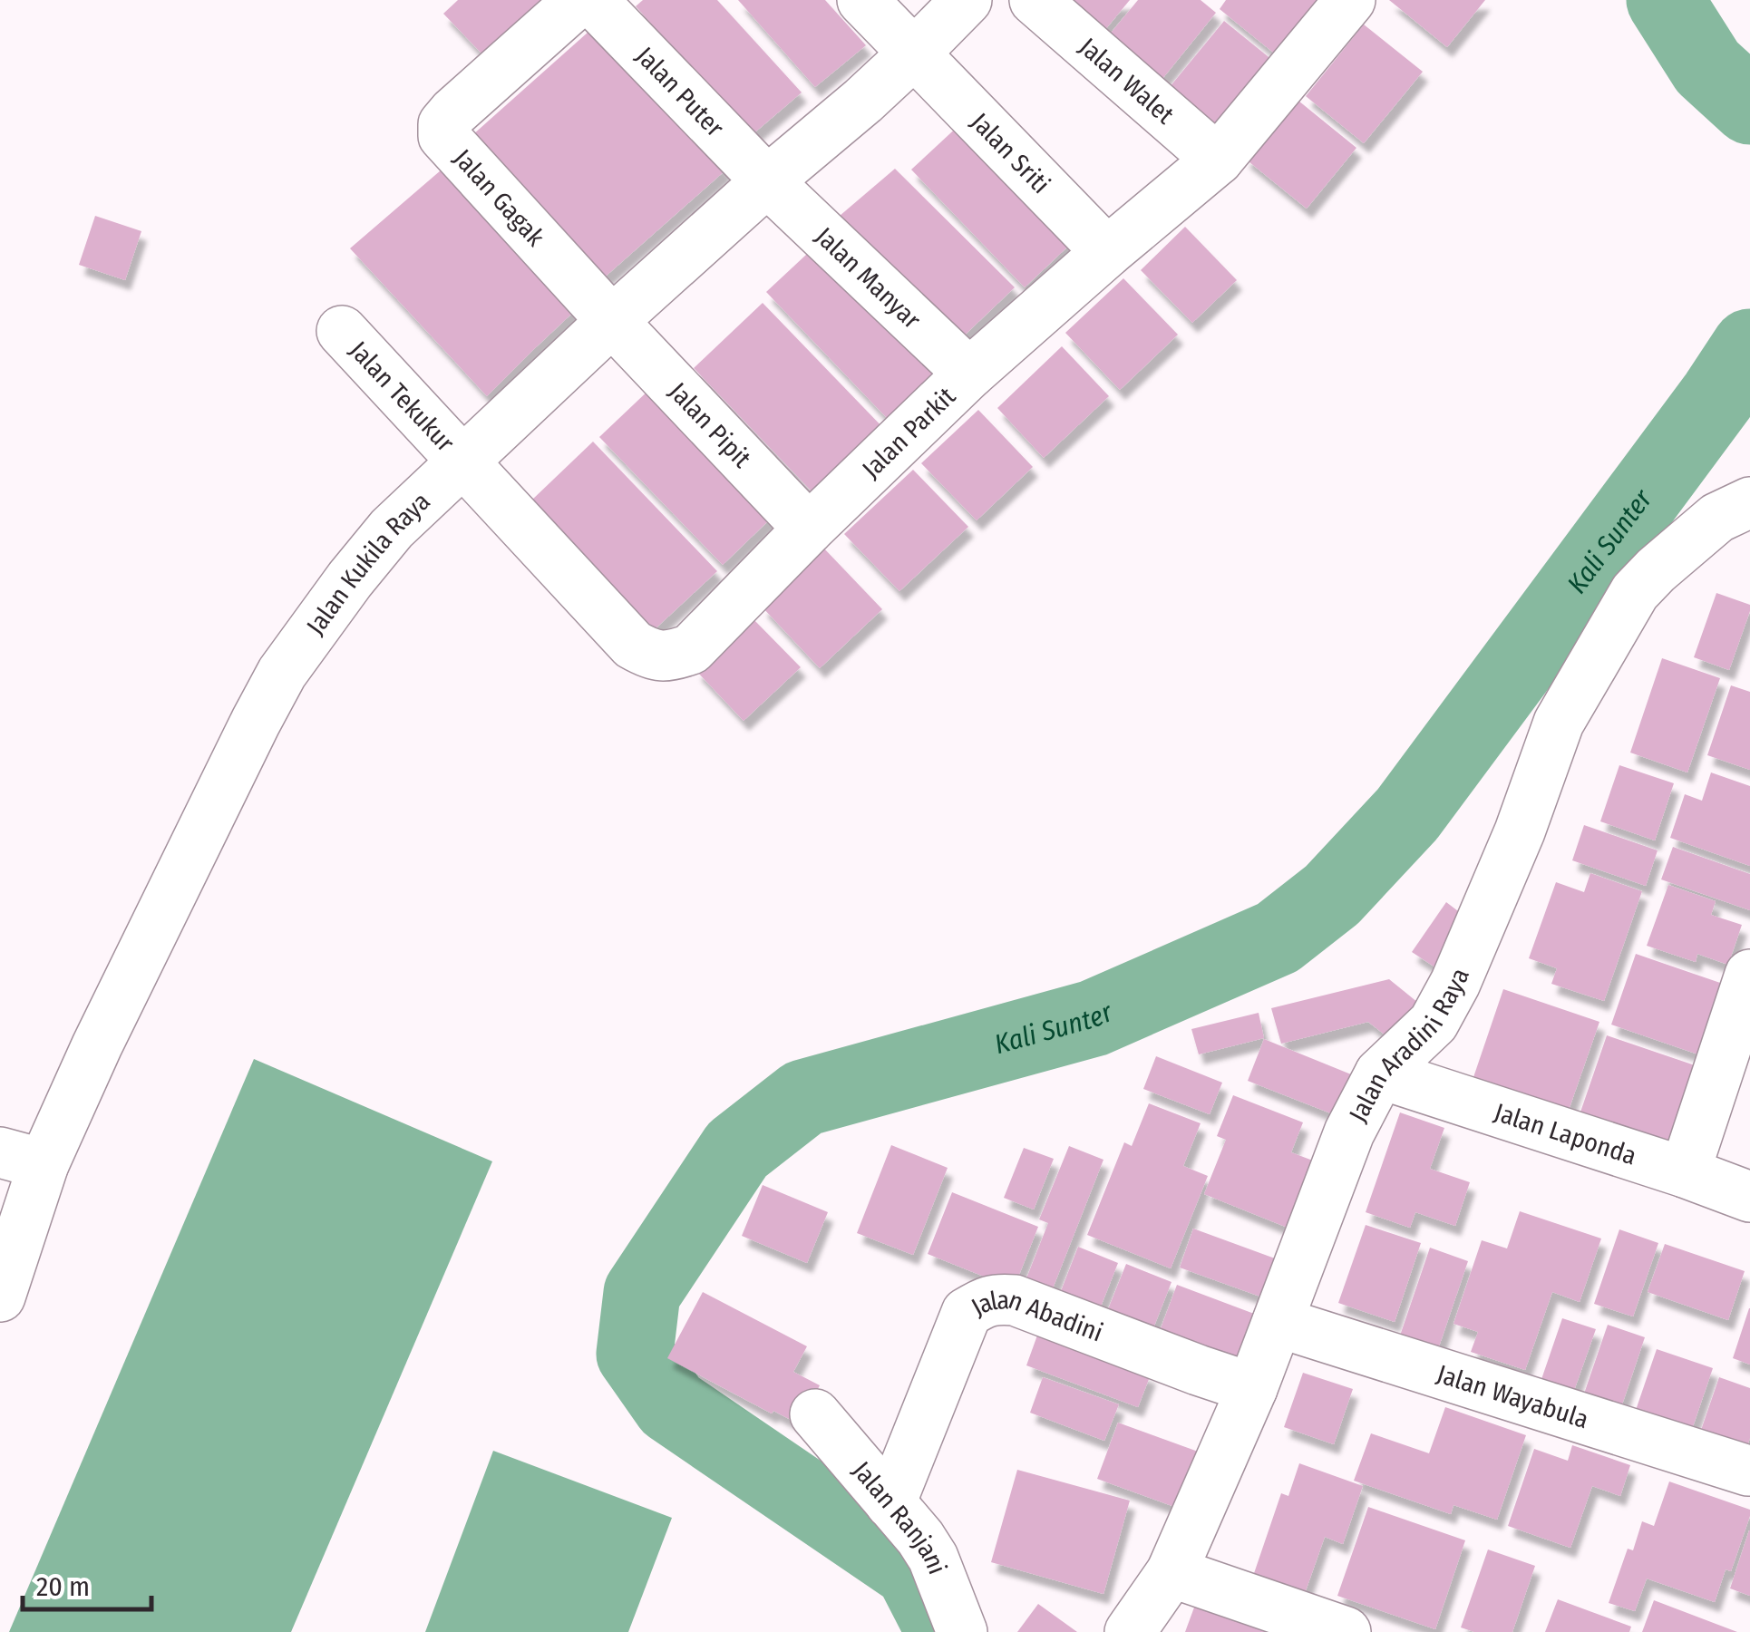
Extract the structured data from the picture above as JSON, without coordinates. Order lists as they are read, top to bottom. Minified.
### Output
{"streets":{"street":["Jalan Walet","Jalan Puter","Jalan Sriti","Jalan Gagak","Jalan Manyar","Jalan Tekukur","Jalan Pipit","Jalan Parkit","Jalan Kukila Raya","Jalan Aradini Raya","Jalan Laponda","Jalan Abadini","Jalan Wayabula","Jalan Ranjani"]},"crossings":[["Jalan Walet","Jalan Parkit"],["Jalan Puter","Jalan Manyar"],["Jalan Puter","Jalan Kukila Raya"],["Jalan Sriti","Jalan Parkit"],["Jalan Sriti","Jalan Kukila Raya"],["Jalan Gagak","Jalan Pipit"],["Jalan Gagak","Jalan Kukila Raya"],["Jalan Manyar","Jalan Parkit"],["Jalan Manyar","Jalan Kukila Raya"],["Jalan Tekukur","Jalan Parkit"],["Jalan Tekukur","Jalan Kukila Raya"],["Jalan Pipit","Jalan Parkit"],["Jalan Pipit","Jalan Kukila Raya"],["Jalan Parkit","Jalan Kukila Raya"],["Jalan Aradini Raya","Jalan Laponda"],["Jalan Aradini Raya","Jalan Abadini"],["Jalan Aradini Raya","Jalan Wayabula"],["Jalan Abadini","Jalan Ranjani"]],"water":["Kali Sunter"],"scale_bar":"20 m"}
